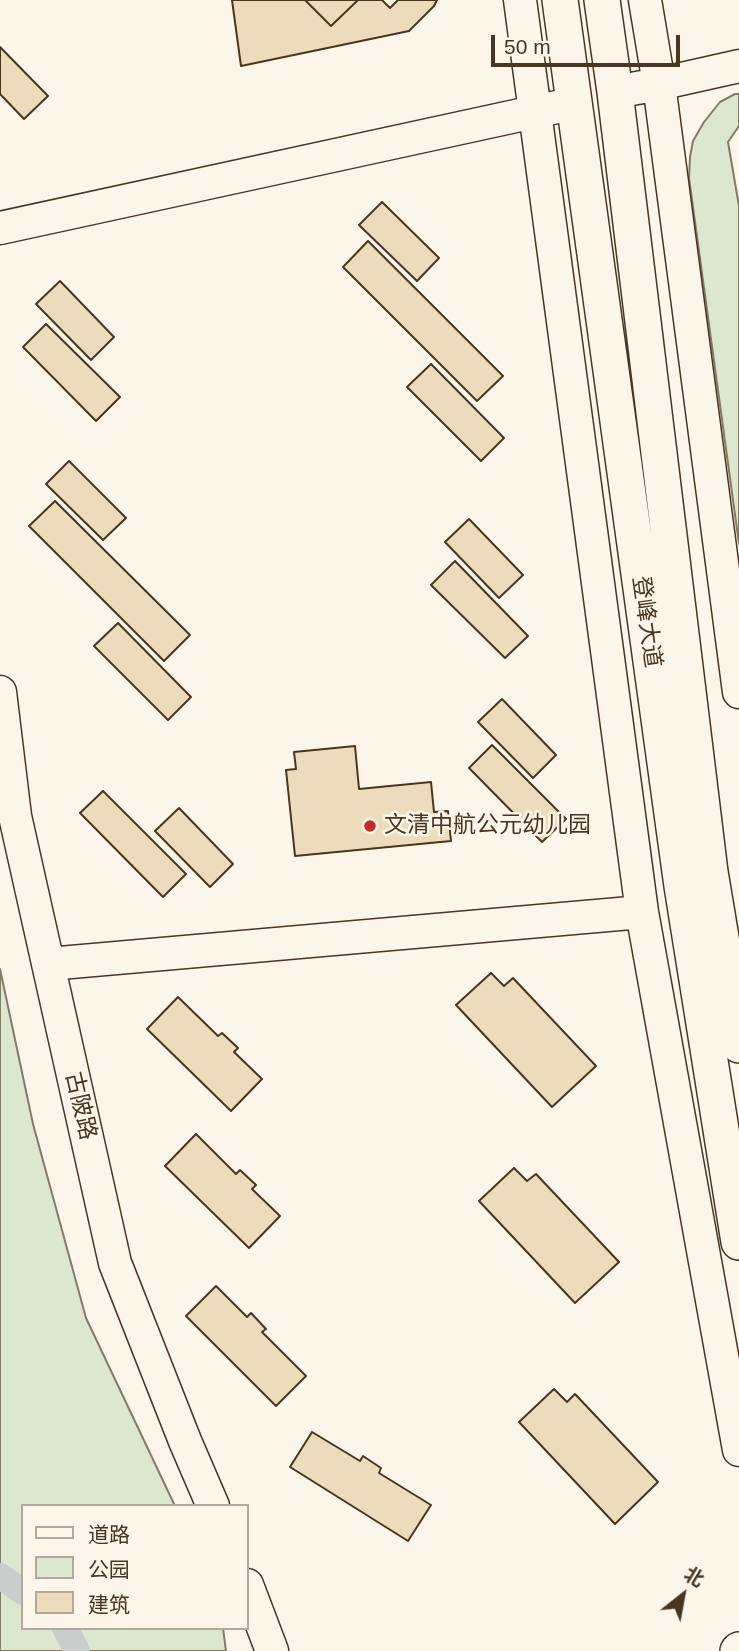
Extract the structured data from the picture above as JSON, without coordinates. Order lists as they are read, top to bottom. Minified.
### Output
{"streets":{"main road":["登峰大道"],"street":["古陂路"]},"places":["文清中航公元幼儿园"],"legend":["道路","公园","建筑"],"scale_bar":"50 m","north":"top right"}
